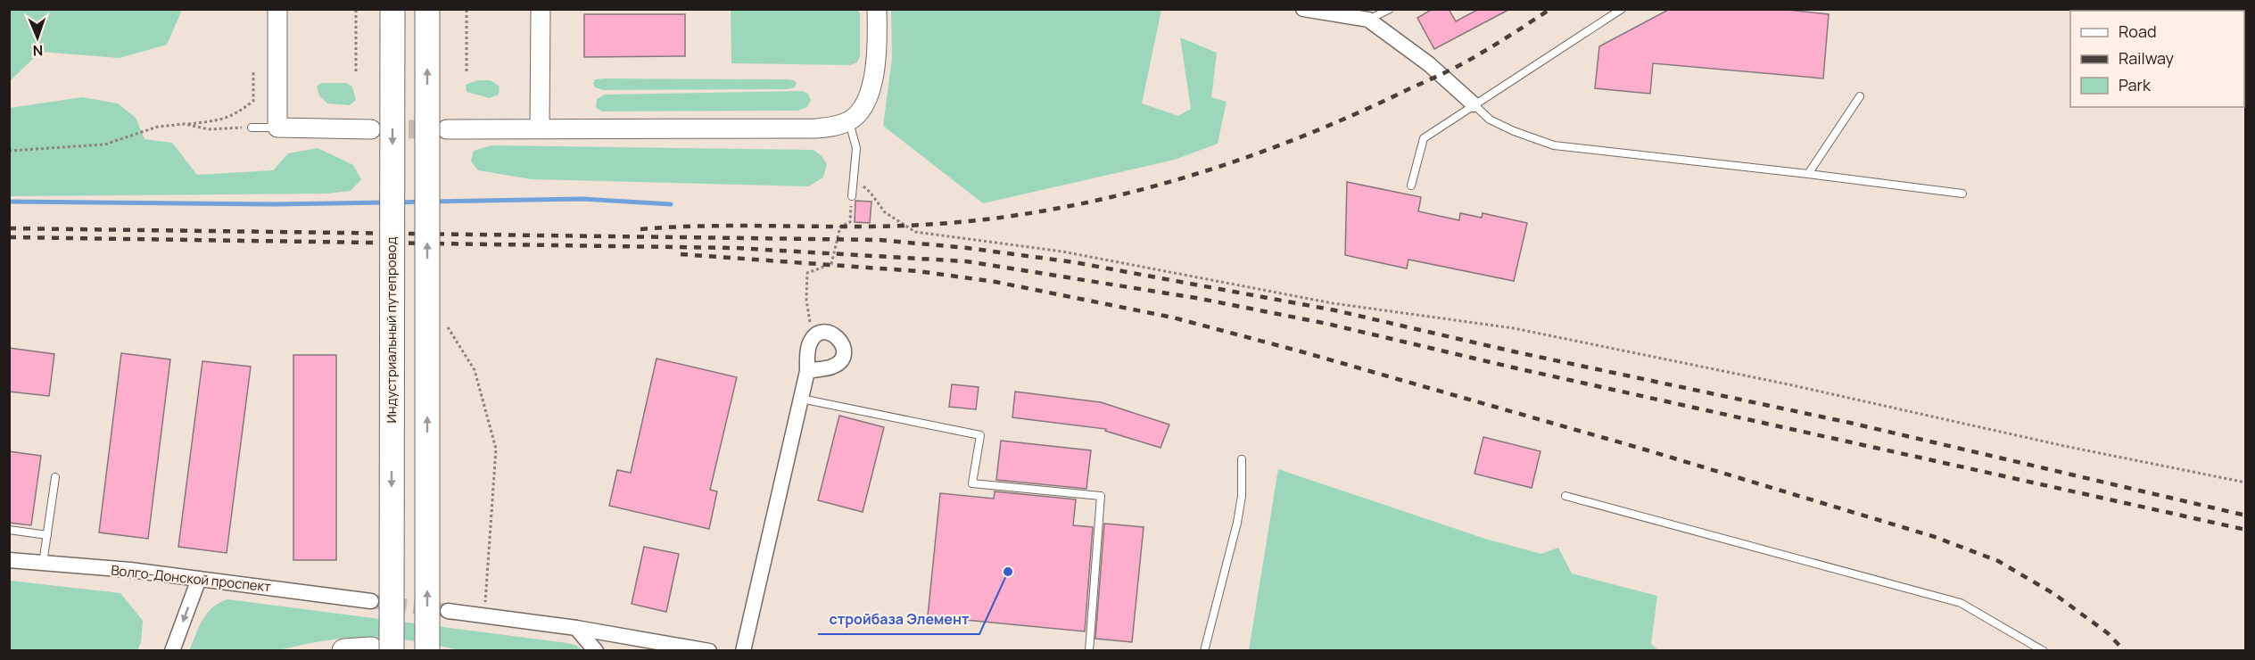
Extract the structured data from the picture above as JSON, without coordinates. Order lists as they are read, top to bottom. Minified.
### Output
{"streets":{"main road":["Индустриальный путепровод"],"street":["Волго-Донской проспект"]},"places":["стройбаза Элемент"],"legend":["Road","Railway","Park"],"north":"bottom"}
